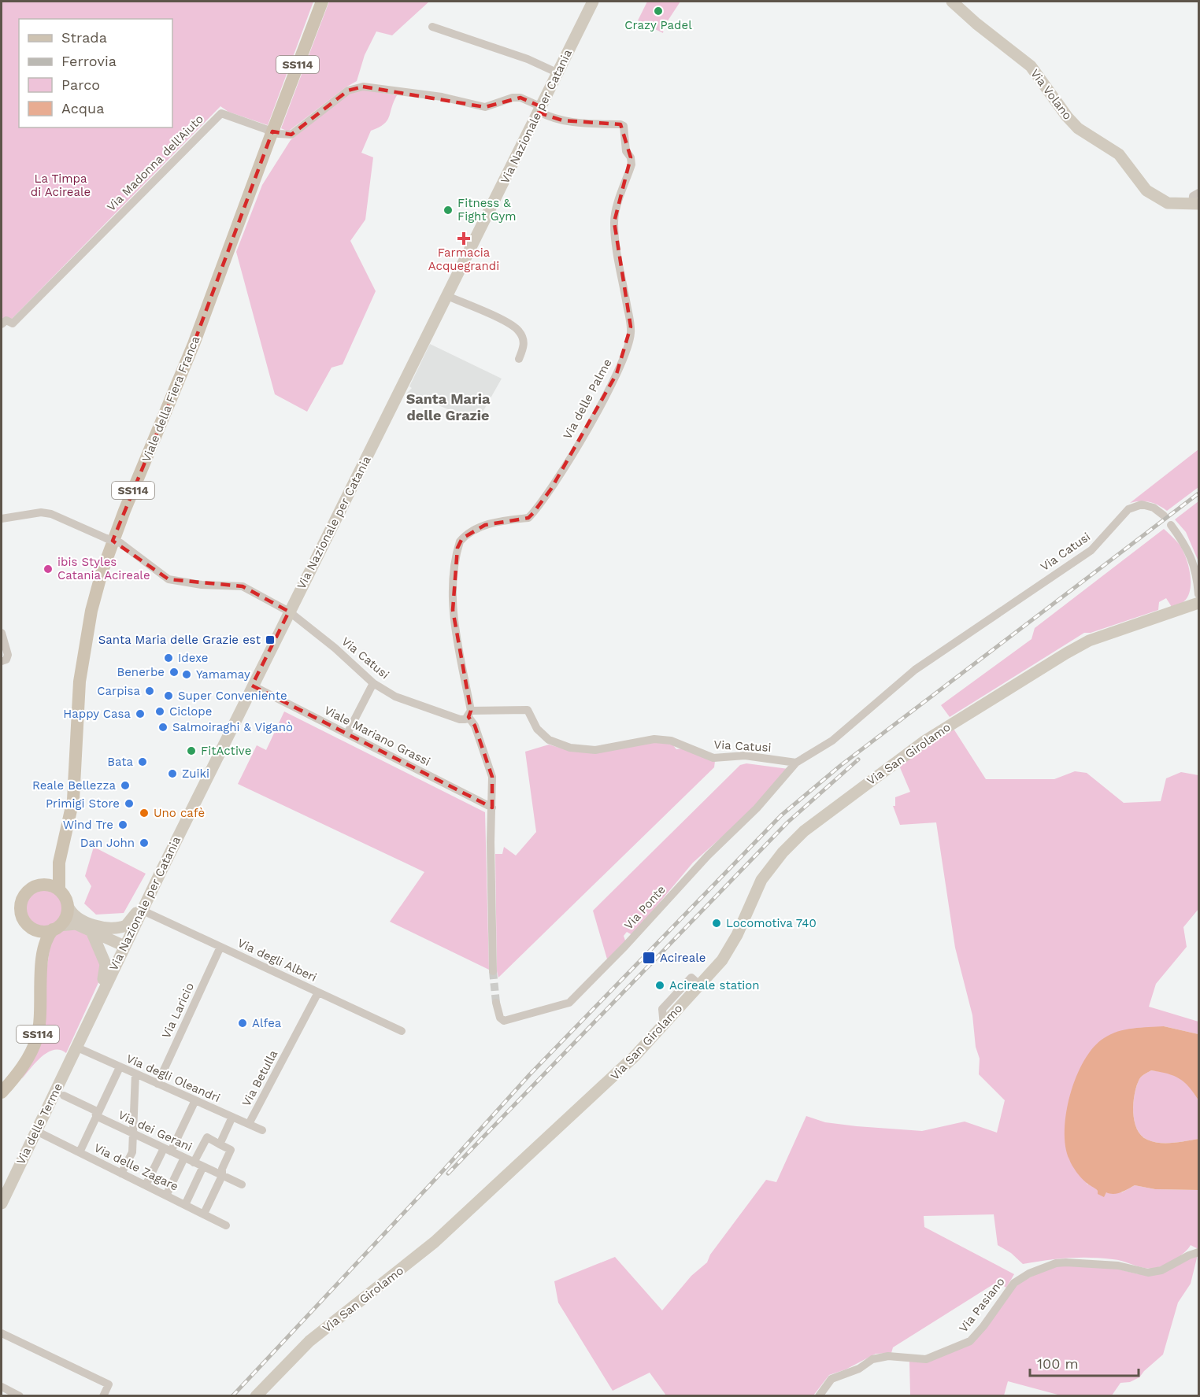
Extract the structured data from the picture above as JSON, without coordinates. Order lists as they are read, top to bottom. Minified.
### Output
{"streets":{"main road":["SS114","Viale della Fiera Franca"],"street":["Via Volano","Via Nazionale per Catania","Via Madonna dell'Aiuto","Via delle Palme","Via Catusi","Viale Mariano Grassi","Via San Girolamo","Via Ponte","Via degli Alberi","Via Laricio","Via degli Oleandri","Via Betulla","Via delle Terme","Via dei Gerani","Via delle Zagare","Via Pasiano"]},"crossings":[["Via Nazionale per Catania","Via Madonna dell'Aiuto"],["Via Nazionale per Catania","Via delle Palme"],["Via Nazionale per Catania","Via Catusi"],["Via Nazionale per Catania","Viale Mariano Grassi"],["Via Nazionale per Catania","Via degli Alberi"],["Via Nazionale per Catania","Via degli Oleandri"],["Via Nazionale per Catania","Via delle Terme"],["Via Madonna dell'Aiuto","Via delle Palme"],["Via delle Palme","Via Catusi"],["Via Catusi","Via Ponte"],["Via degli Alberi","Via Laricio"],["Via degli Alberi","Via Betulla"],["Via Laricio","Via degli Oleandri"],["Via degli Oleandri","Via Betulla"],["Via degli Oleandri","Via delle Terme"],["Via delle Terme","Via delle Zagare"]],"districts":["Santa Maria delle Grazie"],"parks":["La Timpa di Acireale"],"places":{"other":["Crazy Padel","Fitness & Fight Gym","ibis Styles Catania Acireale","Idexe","Benerbe","Yamamay","Carpisa","Super Conveniente","Ciclope","Happy Casa","Salmoiraghi & Viganò","FitActive","Bata","Zuiki","Reale Bellezza","Primigi Store","Uno cafè","Wind Tre","Dan John","Locomotiva 740","Acireale station","Alfea"],"health":["Farmacia Acquegrandi"],"transit":["Santa Maria delle Grazie est","Acireale"]},"legend":["Strada","Ferrovia","Parco","Acqua"],"scale_bar":"100 m"}
